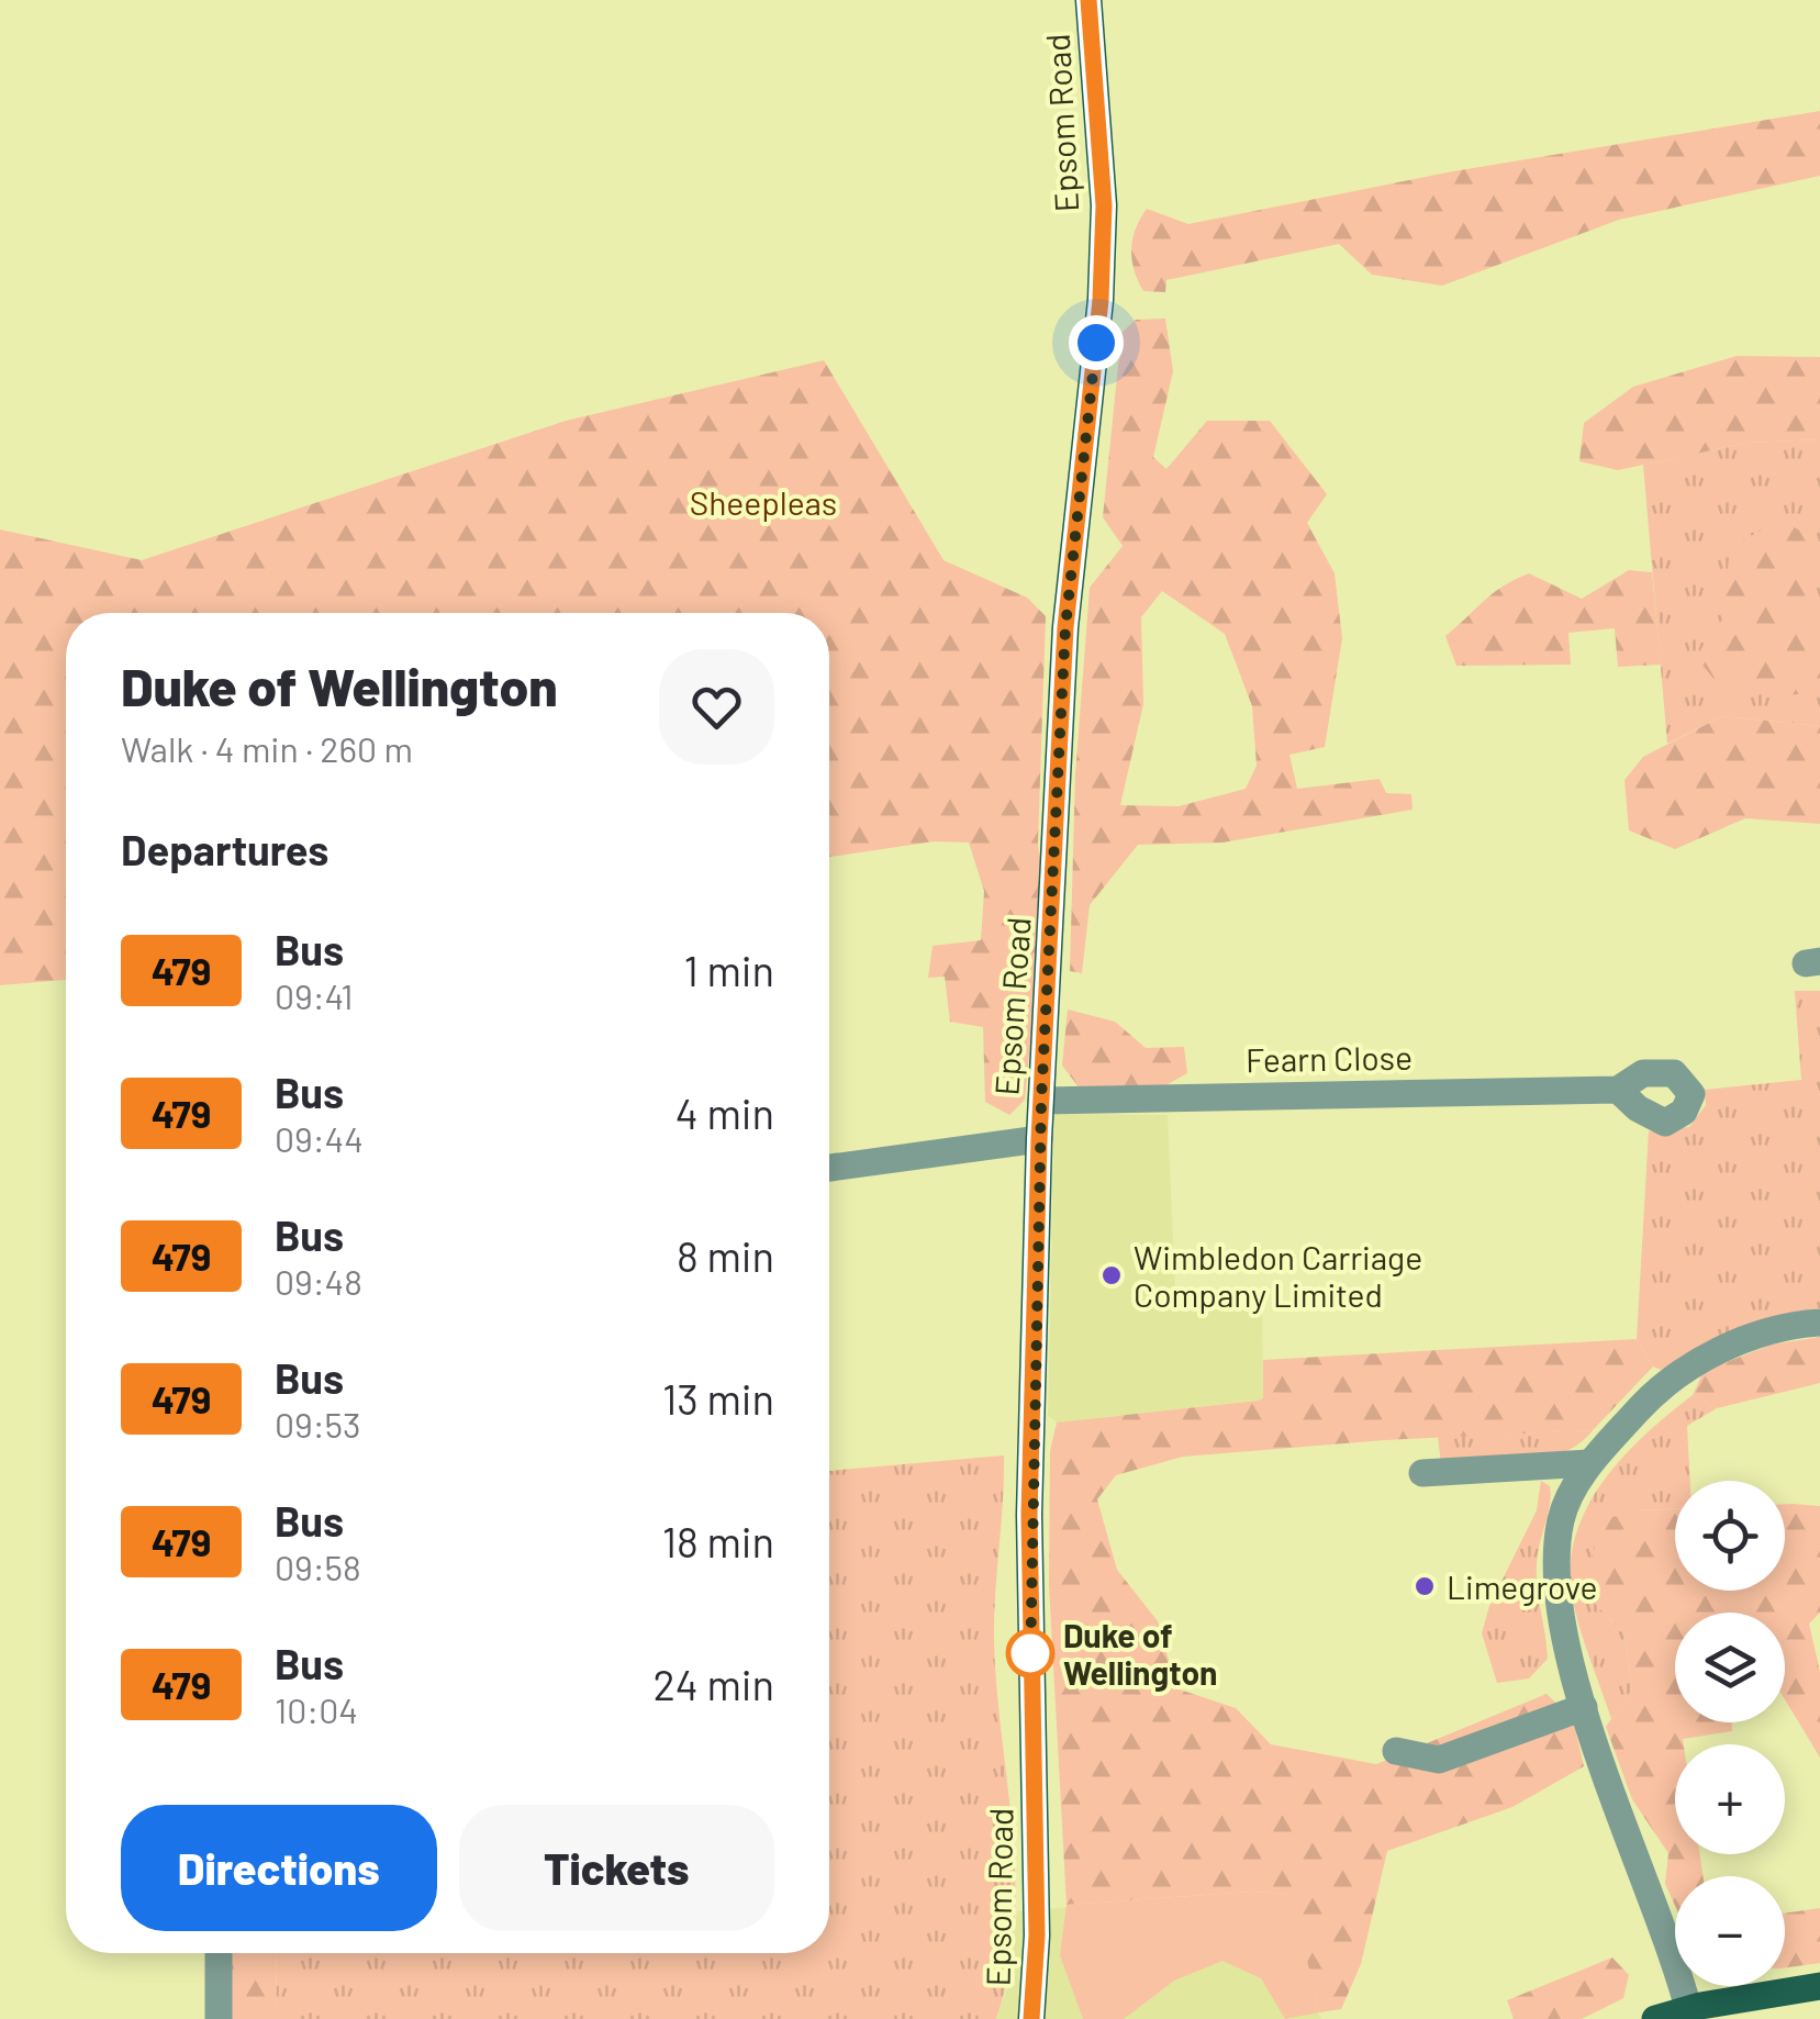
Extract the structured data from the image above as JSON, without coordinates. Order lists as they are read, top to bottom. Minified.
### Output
{"streets":{"main road":["Epsom Road"],"street":["Fearn Close"]},"crossings":[["Epsom Road","Fearn Close"]],"parks":["Sheepleas"],"places":["Wimbledon Carriage Company Limited","Limegrove","Duke of Wellington"],"lines":["bus line 479"],"page":{"heading":[["Duke of Wellington","Walk · 4 min · 260 m"],"Departures"],"list":[{"mark":"479","name":"Bus","note":"09:41","value":"1 min"},{"mark":"479","name":"Bus","note":"09:44","value":"4 min"},{"mark":"479","name":"Bus","note":"09:48","value":"8 min"},{"mark":"479","name":"Bus","note":"09:53","value":"13 min"},{"mark":"479","name":"Bus","note":"09:58","value":"18 min"},{"mark":"479","name":"Bus","note":"10:04","value":"24 min"}],"map_buttons":["+","−"],"buttons":["Directions","Tickets"]}}
